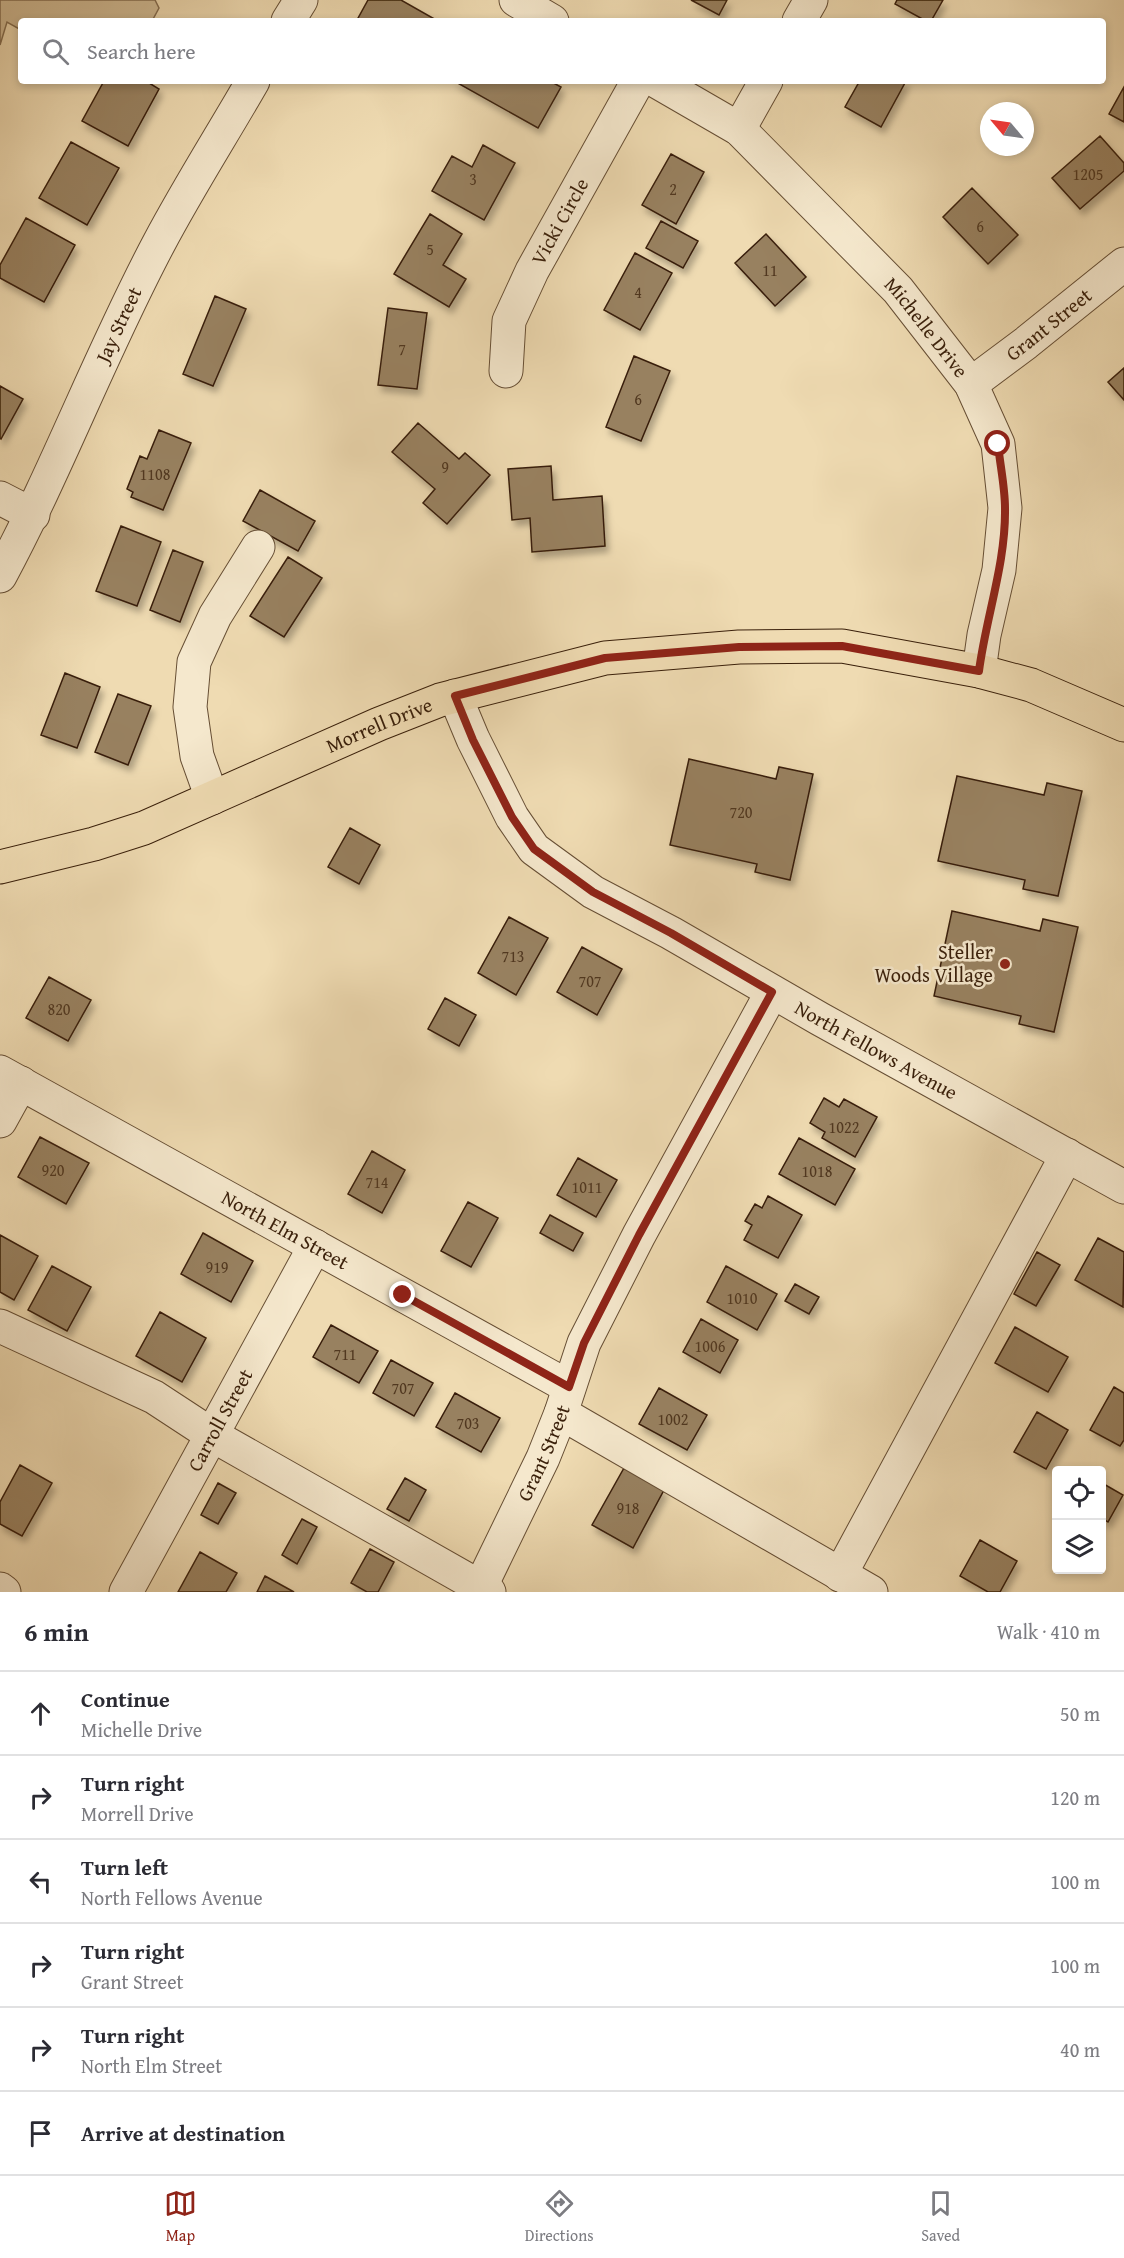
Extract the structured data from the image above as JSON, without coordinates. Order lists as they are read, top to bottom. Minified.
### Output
{"streets":{"main road":["Morrell Drive"],"street":["Vicki Circle","Jay Street","Grant Street","Michelle Drive","North Fellows Avenue","North Elm Street","Carroll Street"]},"crossings":[["Grant Street","Michelle Drive"],["Grant Street","North Fellows Avenue"],["Grant Street","North Elm Street"],["Michelle Drive","Morrell Drive"],["Morrell Drive","North Fellows Avenue"],["North Elm Street","Carroll Street"]],"places":["Steller Woods Village"],"house_numbers":["1205","3","2","6","5","11","4","7","6","9","1108","720","713","707","820","1022","920","1018","714","1011","919","1010","1006","711","707","1002","703","918"],"north":"top left","page":{"search":"Search here","heading":["6 min","Walk · 410 m"],"list":[["Continue","Michelle Drive","50 m"],["Turn right","Morrell Drive","120 m"],["Turn left","North Fellows Avenue","100 m"],["Turn right","Grant Street","100 m"],["Turn right","North Elm Street","40 m"],"Arrive at destination"],"nav":["Map","Directions","Saved"]}}
